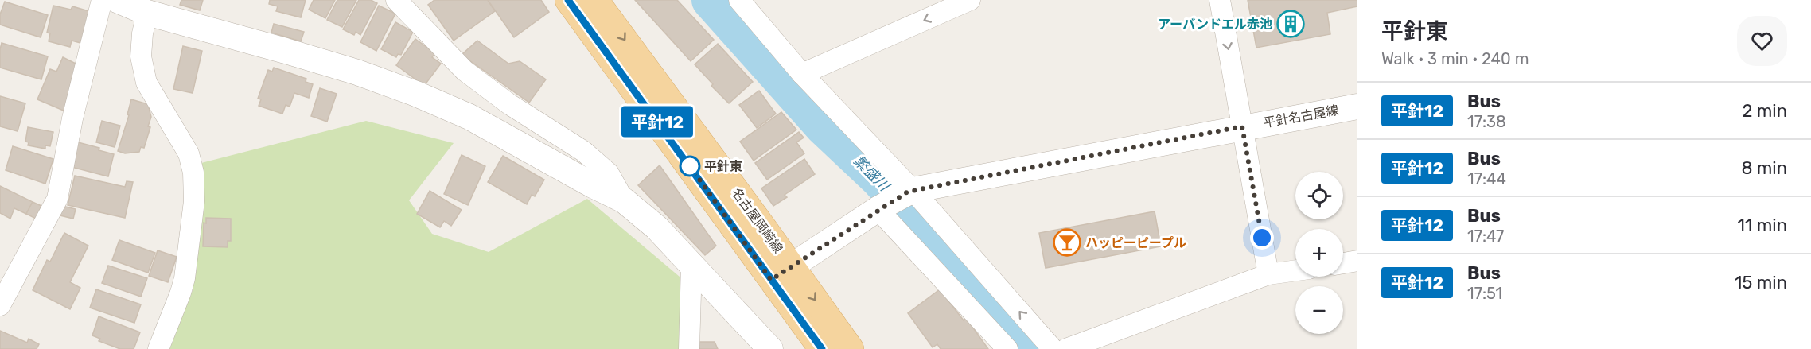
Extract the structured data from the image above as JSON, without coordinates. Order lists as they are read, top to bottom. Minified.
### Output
{"streets":{"main road":["名古屋岡崎線"],"street":["平針名古屋線"]},"crossings":[["平針名古屋線","名古屋岡崎線"]],"water":["繁盛川"],"places":{"building":["アーバンドエル赤池"],"other":["平針東"],"bar":["ハッピーピープル"]},"lines":["bus line 平針12"],"page":{"on_map":"平針12","heading":["平針東","Walk · 3 min · 240 m"],"list":[{"mark":"平針12","name":"Bus","note":"17:38","value":"2 min"},{"mark":"平針12","name":"Bus","note":"17:44","value":"8 min"},{"mark":"平針12","name":"Bus","note":"17:47","value":"11 min"},{"mark":"平針12","name":"Bus","note":"17:51","value":"15 min"}],"map_buttons":["+","−"]}}
